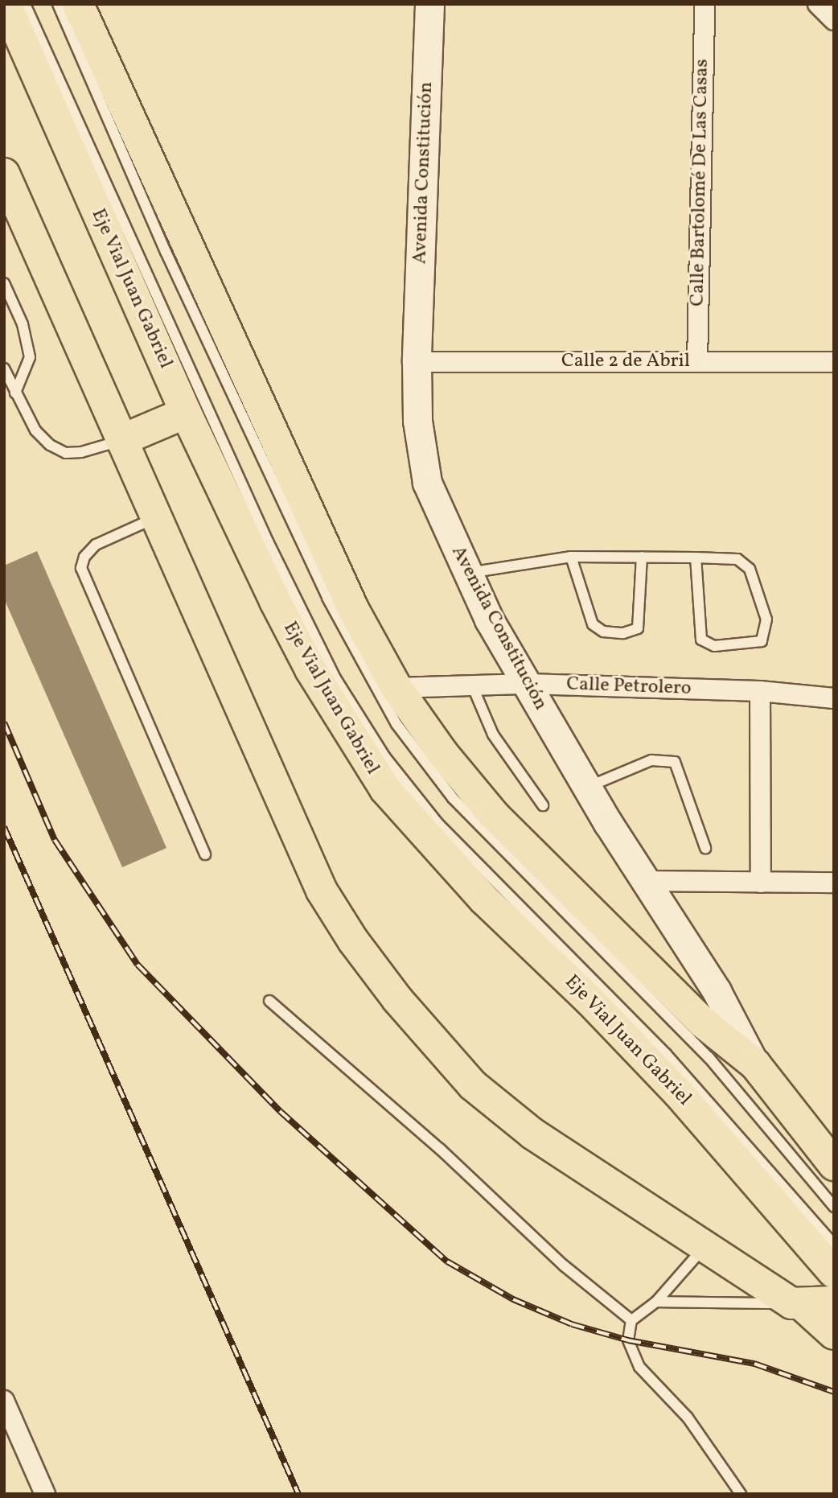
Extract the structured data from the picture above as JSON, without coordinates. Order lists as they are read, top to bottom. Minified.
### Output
{"streets":{"main road":["Eje Vial Juan Gabriel"],"street":["Avenida Constitución","Calle Bartolomé De Las Casas","Calle 2 de Abril","Calle Petrolero"]},"crossings":[["Avenida Constitución","Calle 2 de Abril"],["Avenida Constitución","Calle Petrolero"],["Calle Bartolomé De Las Casas","Calle 2 de Abril"]]}
